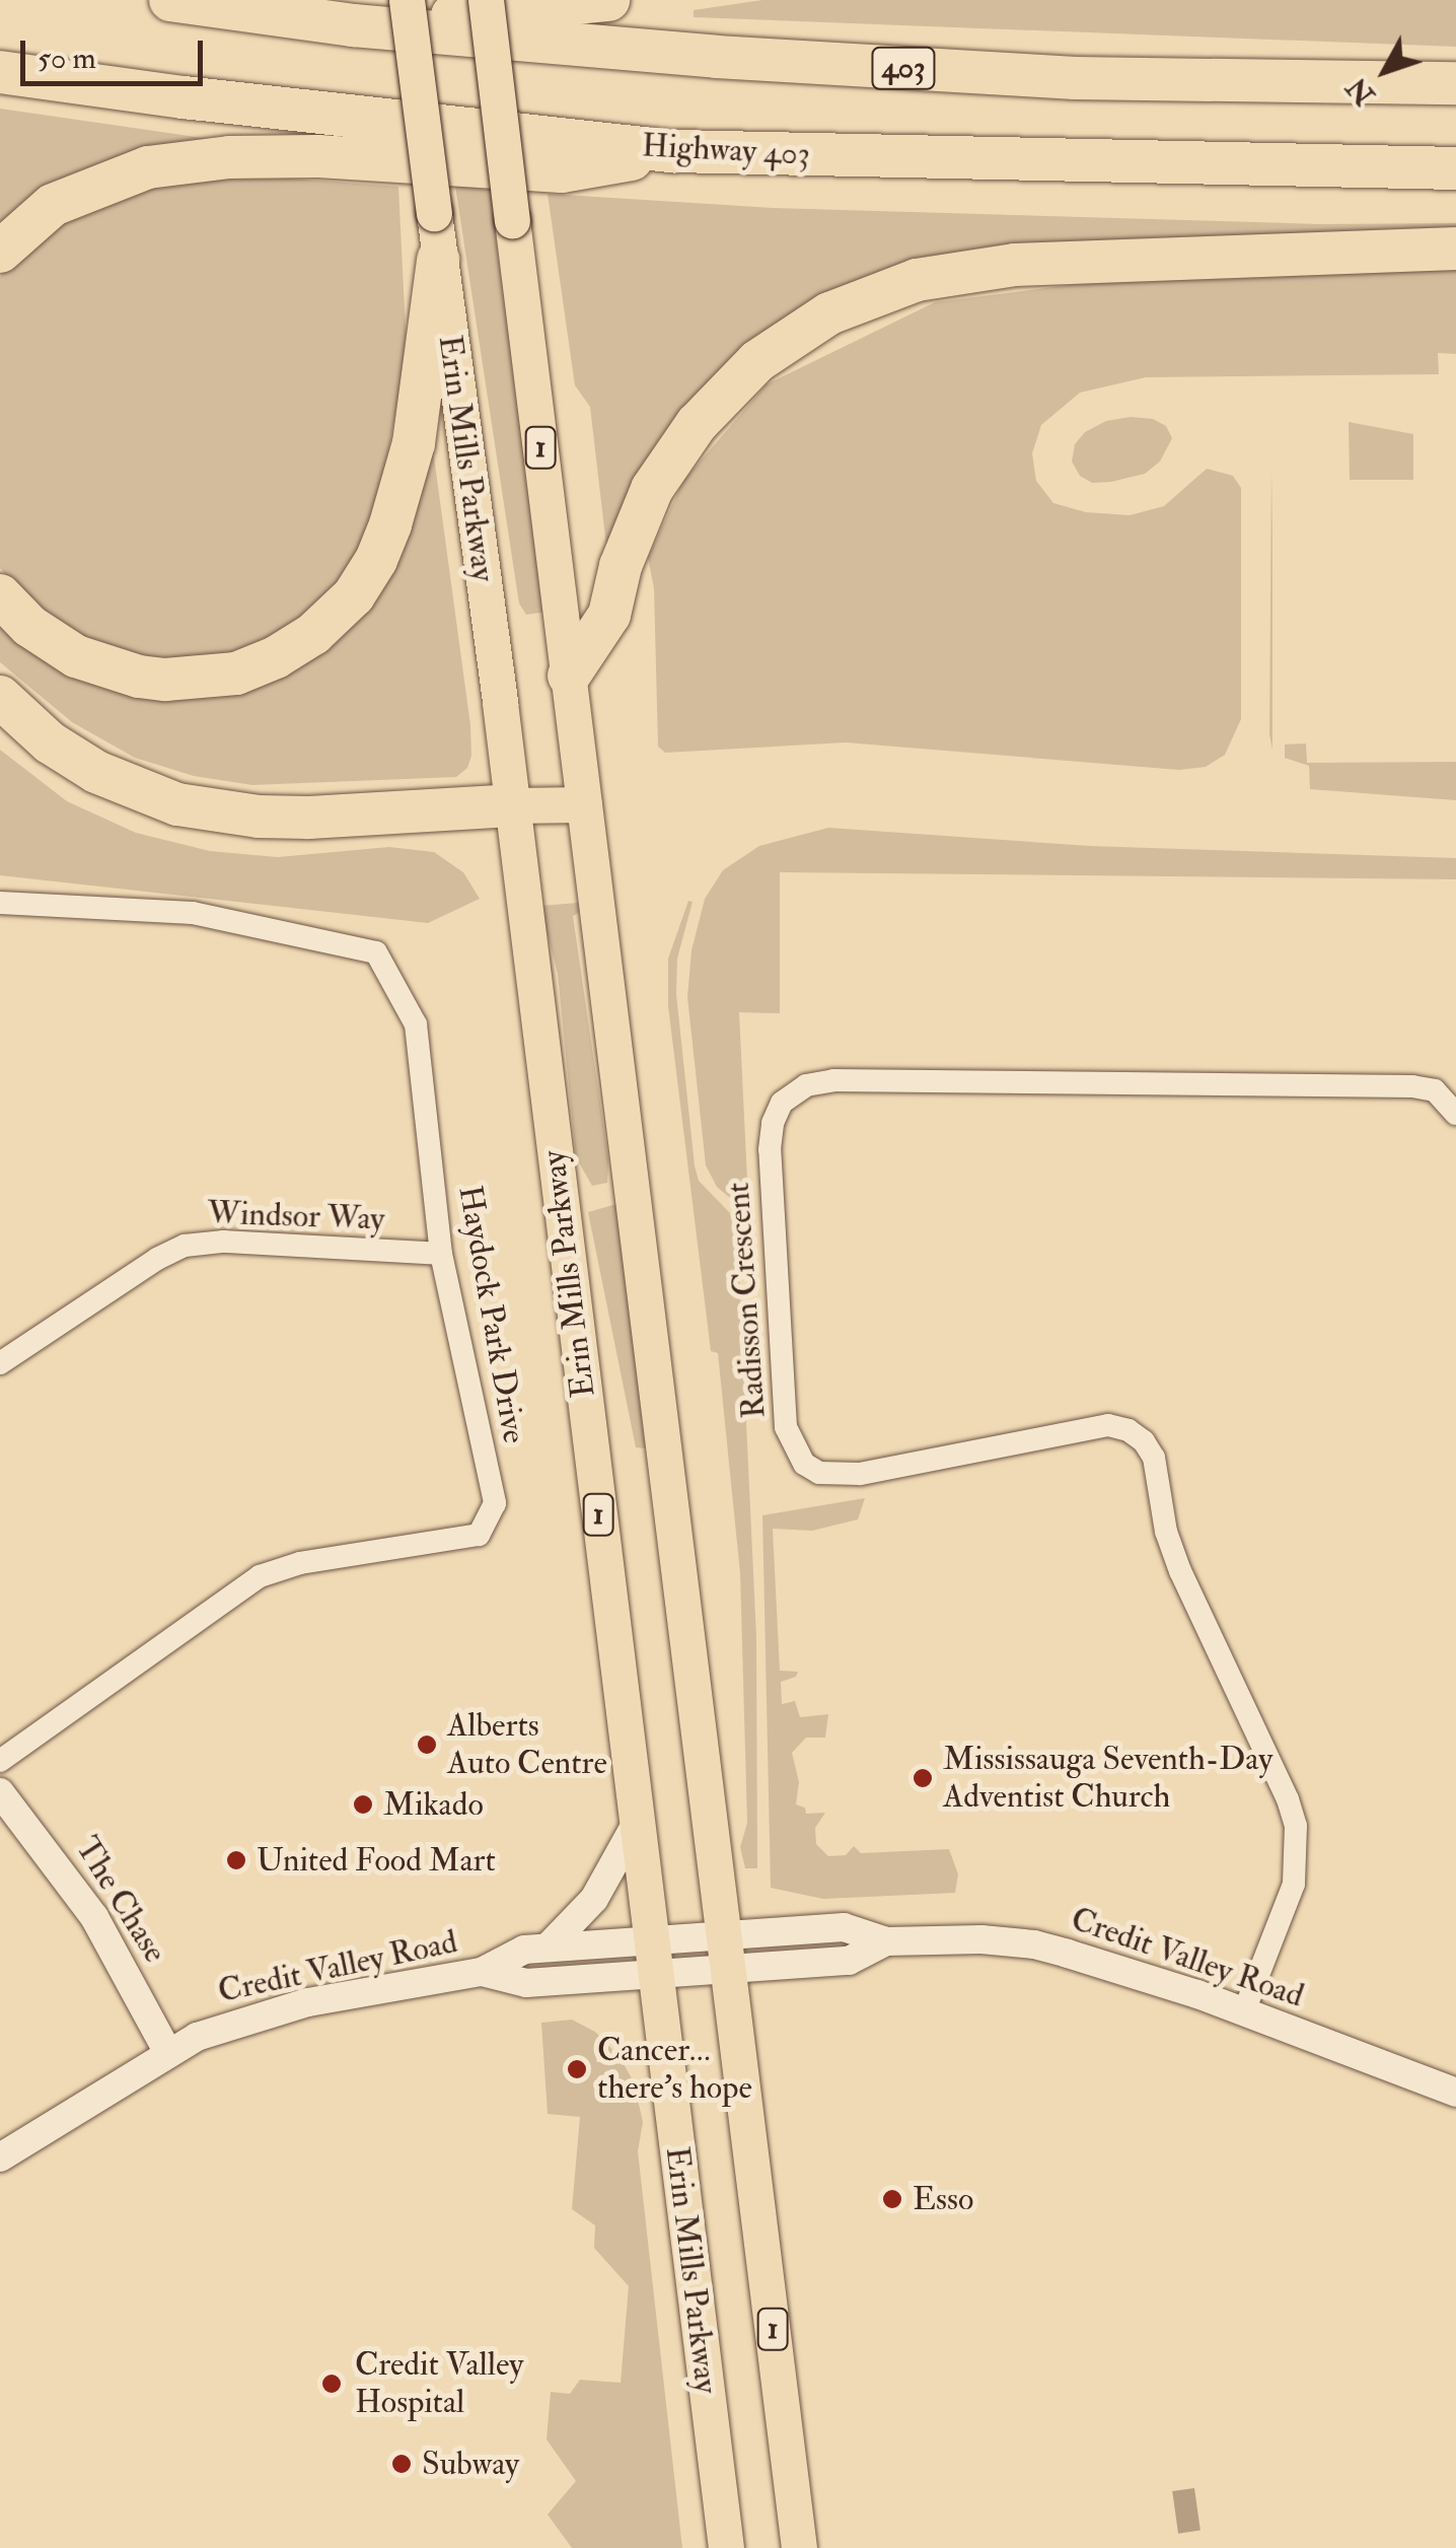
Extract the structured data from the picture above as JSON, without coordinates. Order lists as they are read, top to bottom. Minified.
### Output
{"streets":{"highway":["403","Highway 403"],"main road":["1","Erin Mills Parkway"],"street":["Windsor Way","Radisson Crescent","Haydock Park Drive","The Chase","Credit Valley Road"]},"crossings":[["1","Credit Valley Road"],["Erin Mills Parkway","Credit Valley Road"],["Windsor Way","Haydock Park Drive"],["Radisson Crescent","Credit Valley Road"],["The Chase","Credit Valley Road"]],"places":["Alberts Auto Centre","Mississauga Seventh-Day Adventist Church","Mikado","United Food Mart","Cancer… there’s hope","Esso","Credit Valley Hospital","Subway"],"scale_bar":"50 m","north":"bottom left"}
